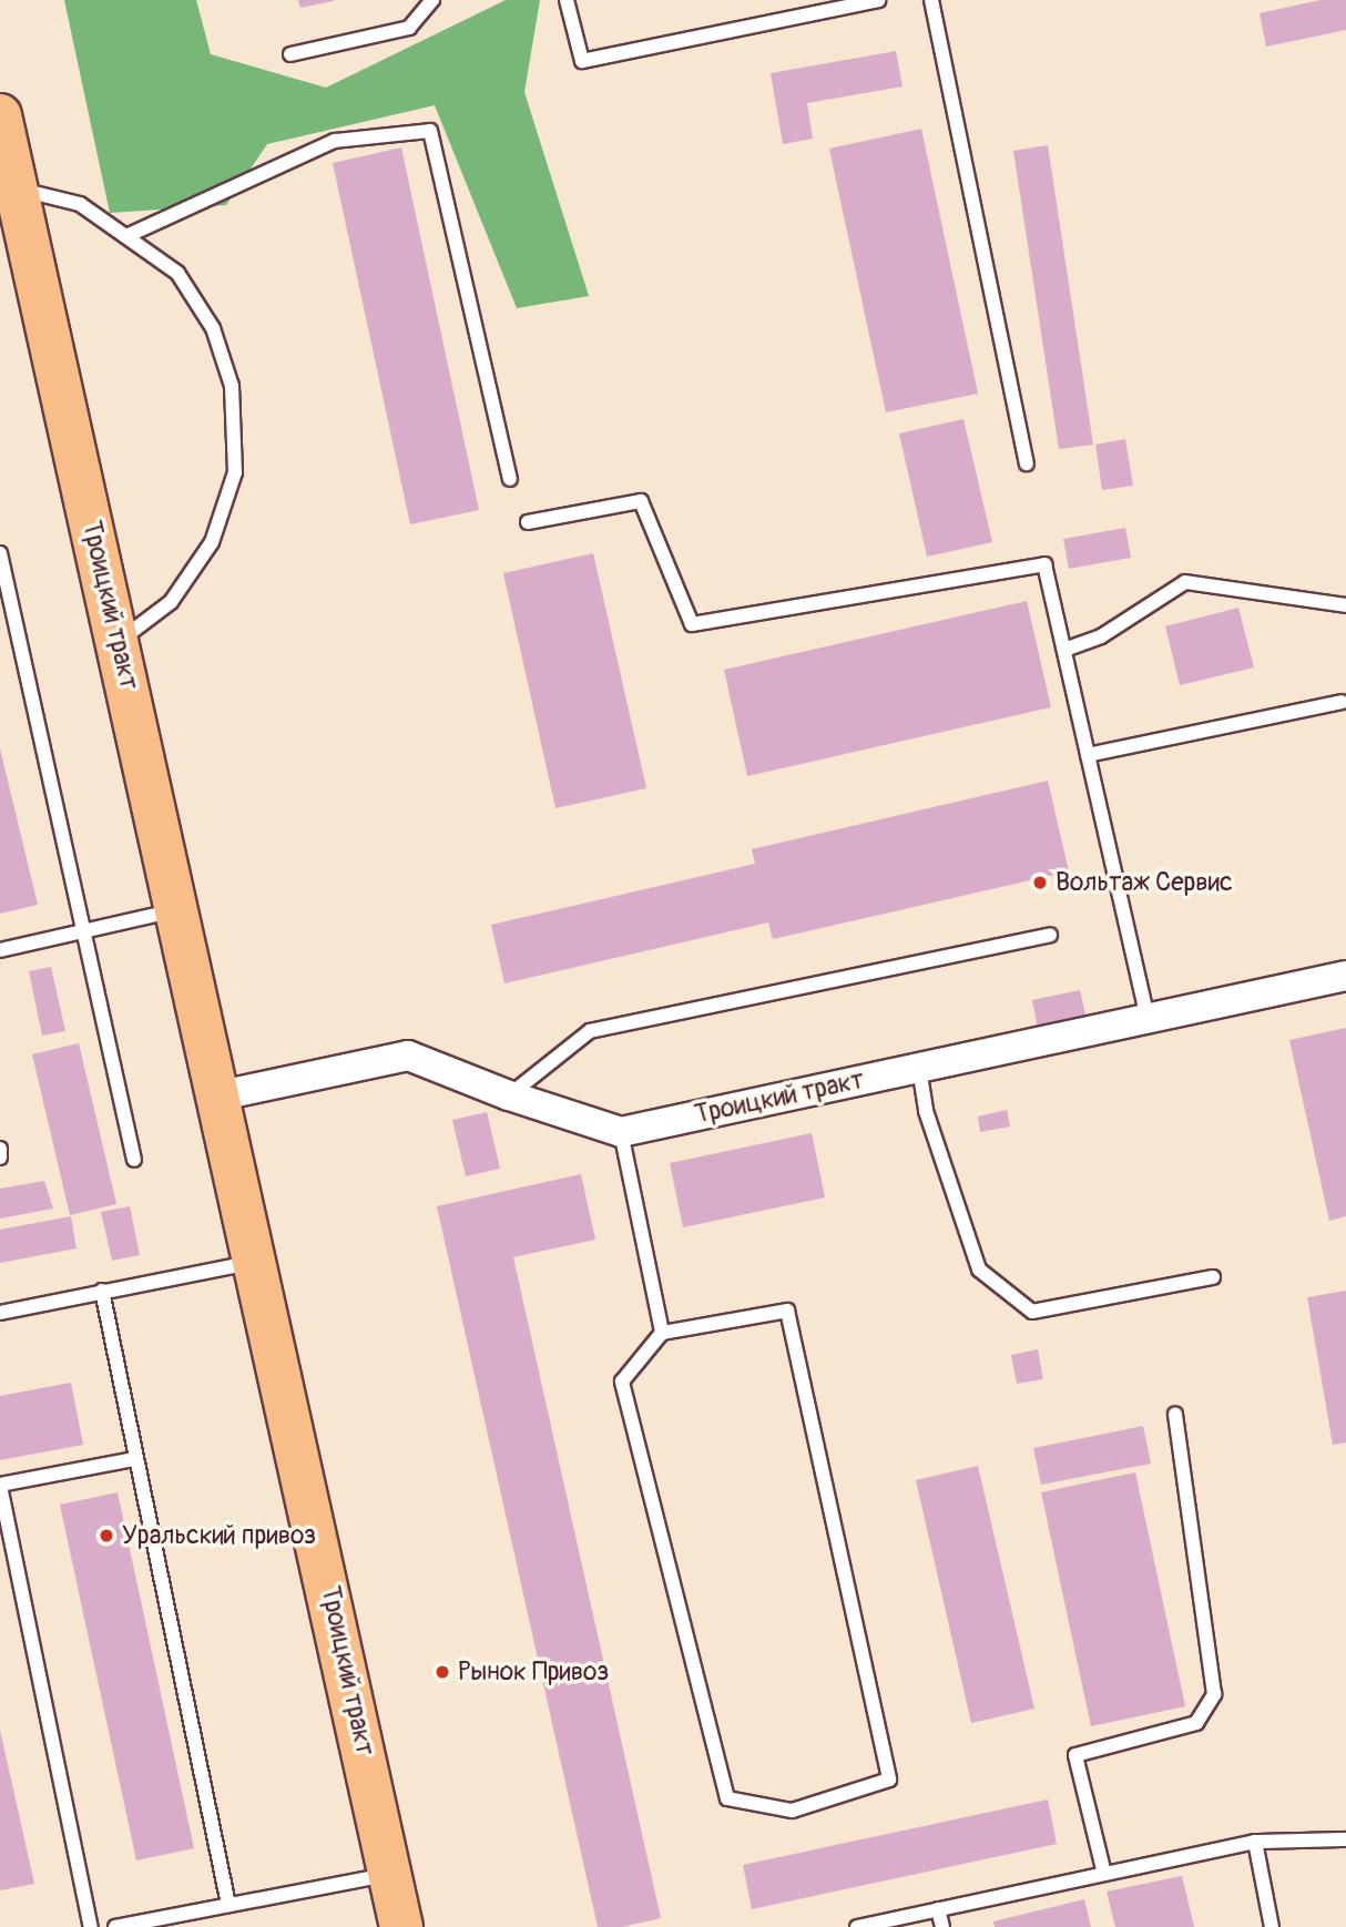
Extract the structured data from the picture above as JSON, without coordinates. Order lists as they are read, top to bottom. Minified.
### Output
{"streets":{"main road":["Троицкий тракт"]},"places":["Вольтаж Сервис","Уральский привоз","Рынок Привоз"]}
